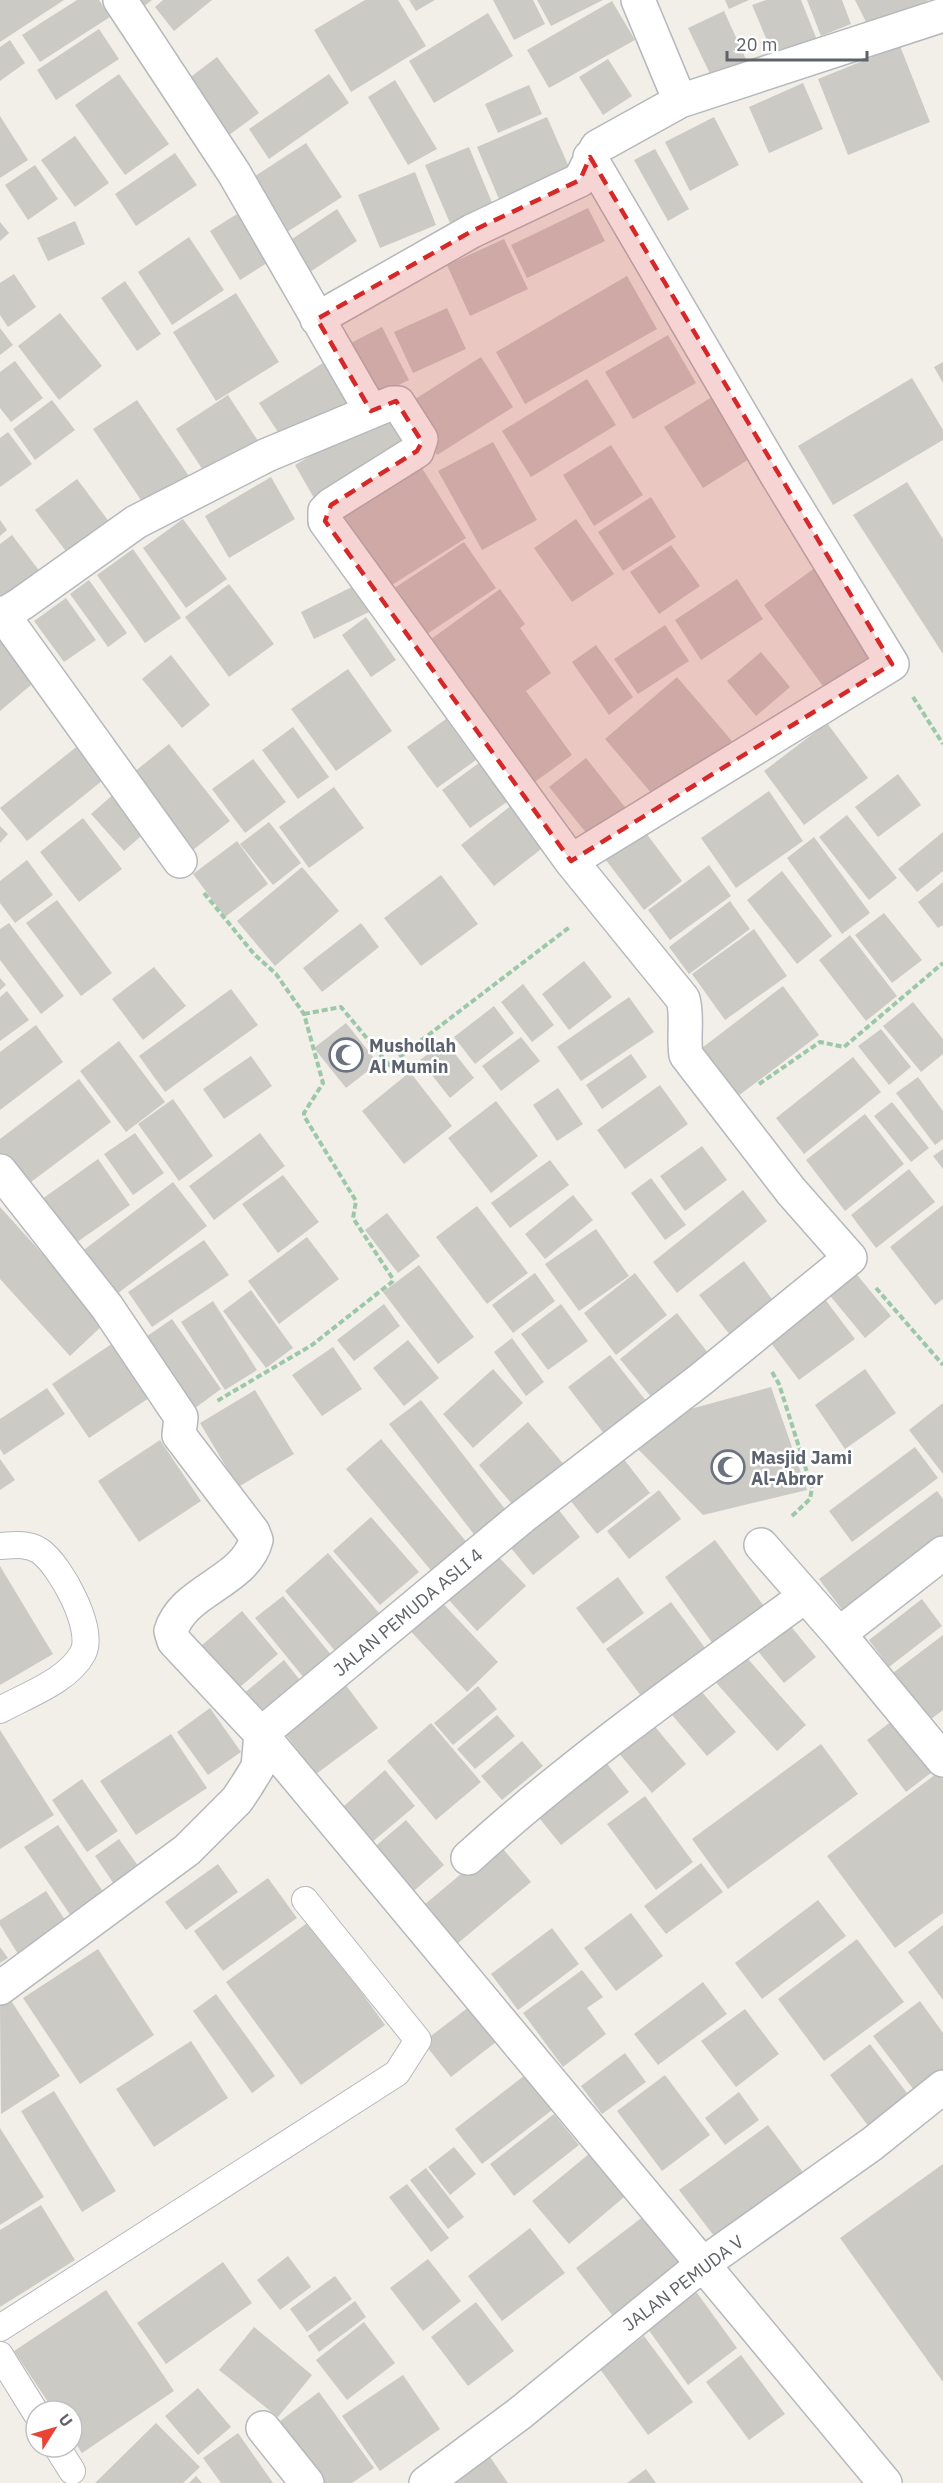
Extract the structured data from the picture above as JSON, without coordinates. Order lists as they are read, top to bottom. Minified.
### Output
{"streets":{"street":["JALAN PEMUDA ASLI 4","JALAN PEMUDA V"]},"places":{"mosque":["Mushollah Al Mumin","Masjid Jami Al-Abror"]},"scale_bar":"20 m","north":"top right"}
